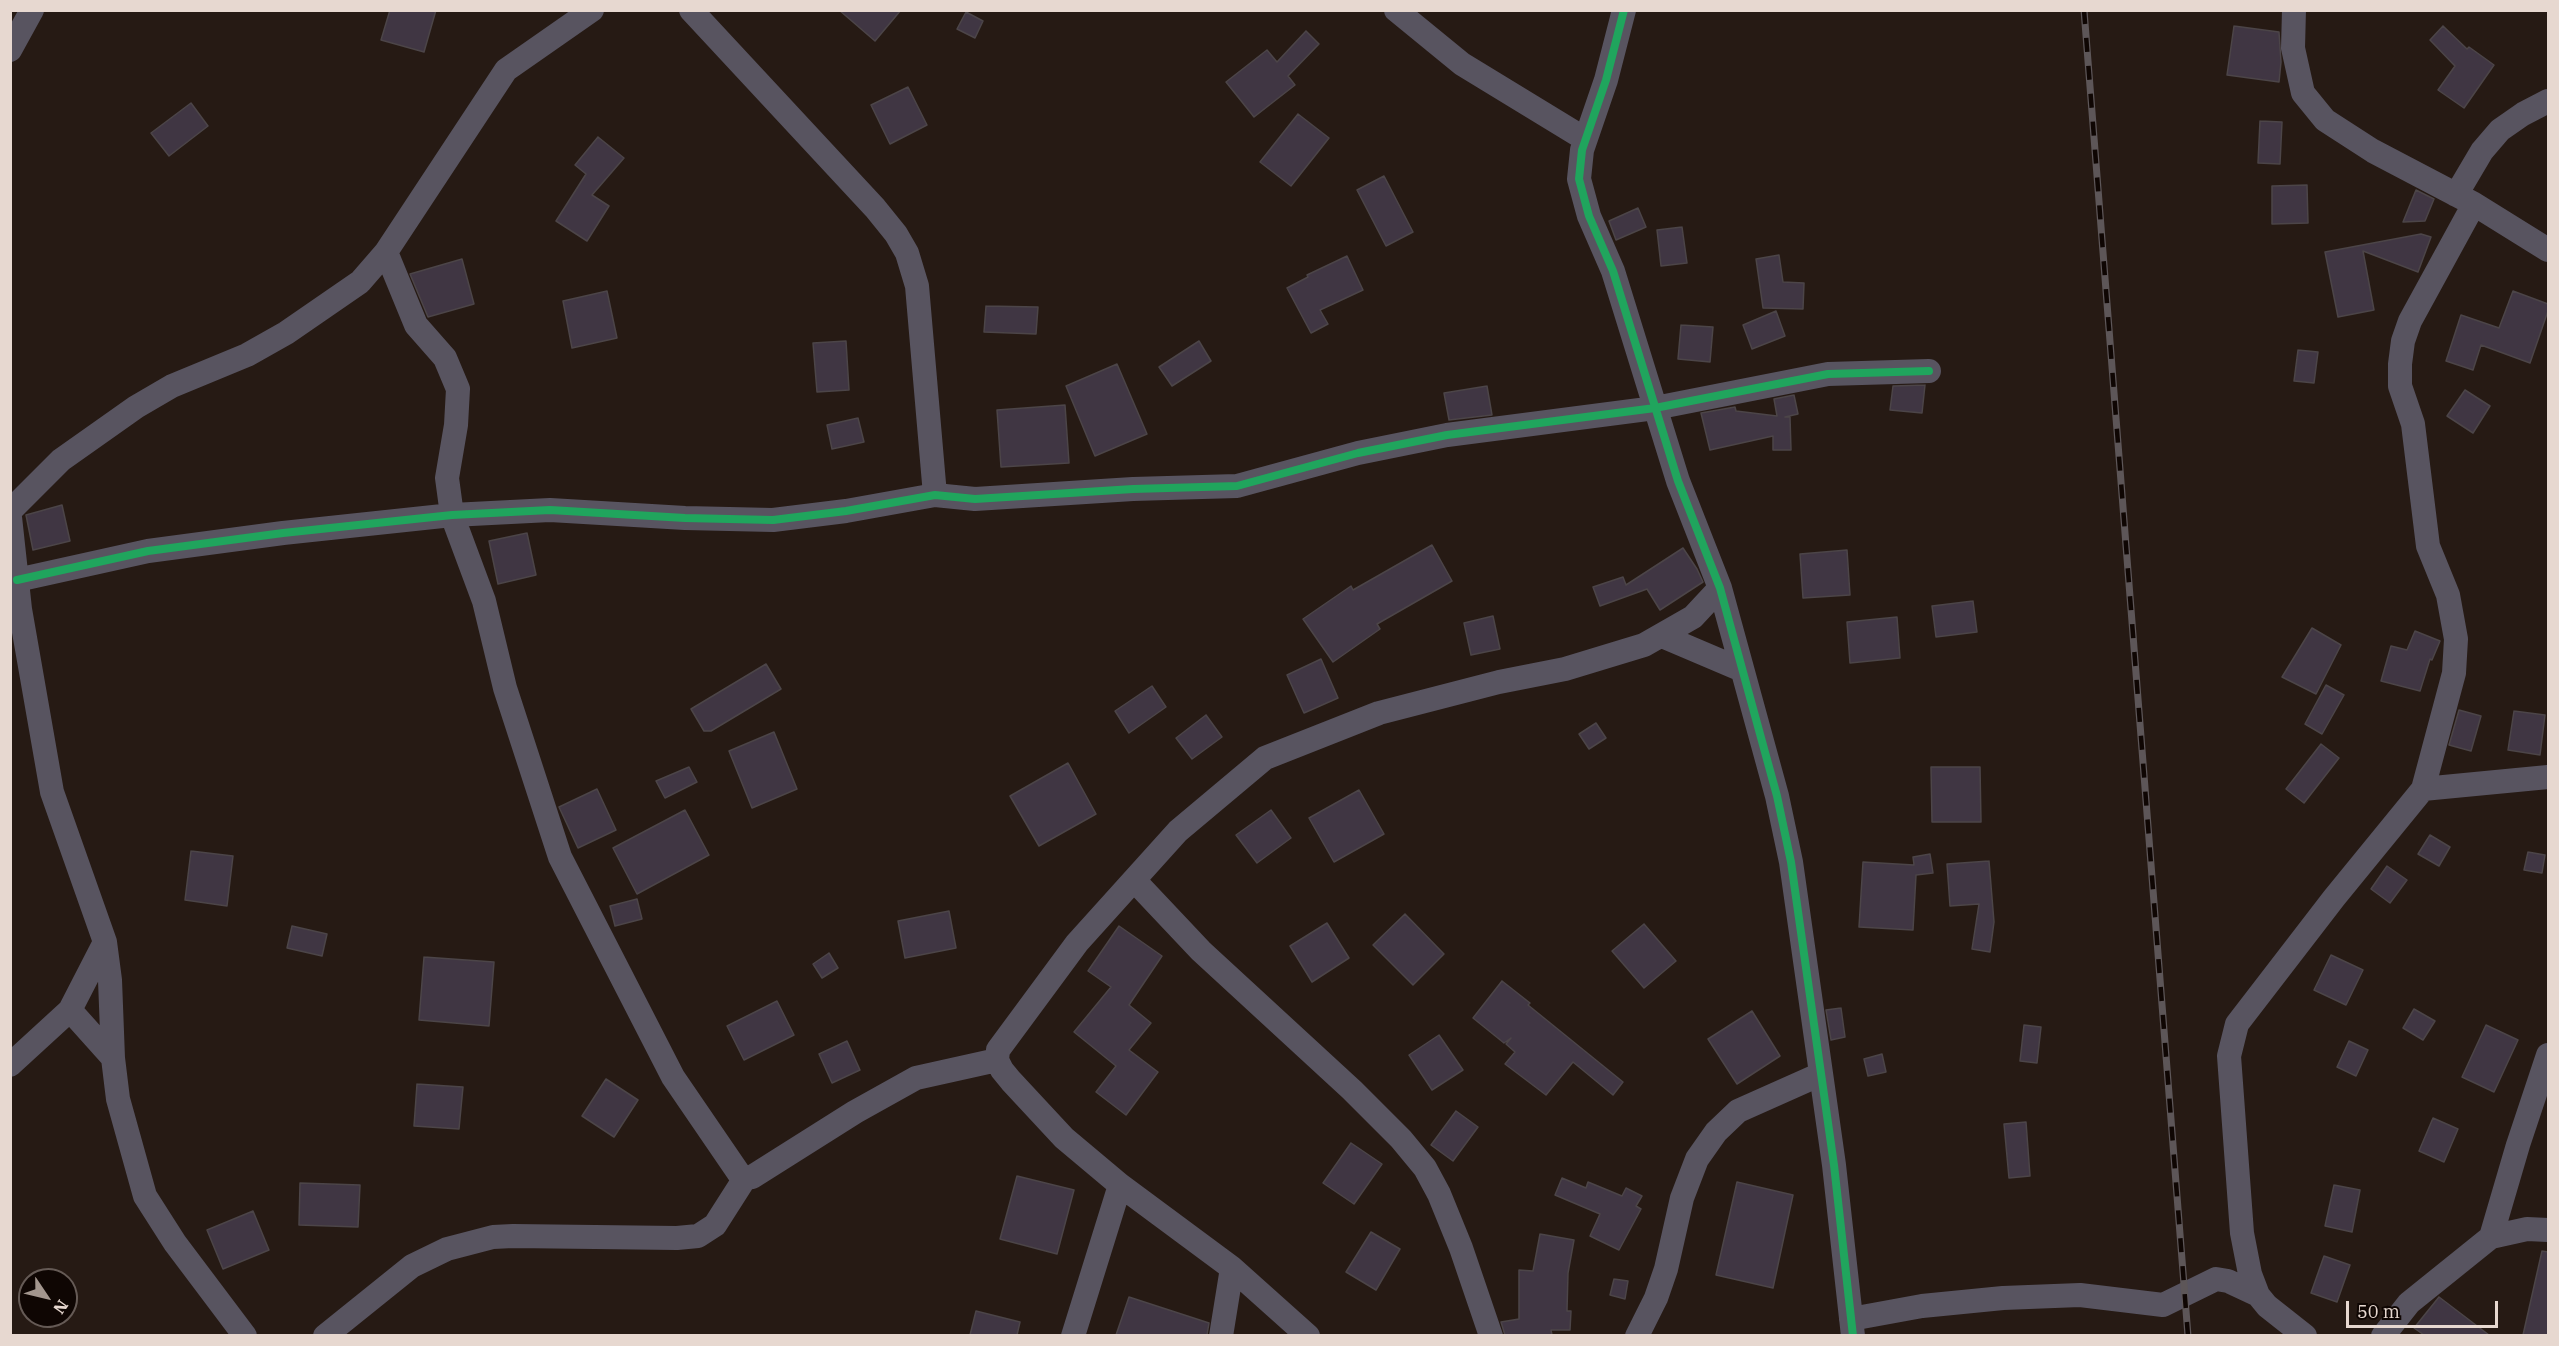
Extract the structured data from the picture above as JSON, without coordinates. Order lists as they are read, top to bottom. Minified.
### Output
{"scale_bar":"50 m","north":"bottom right"}
